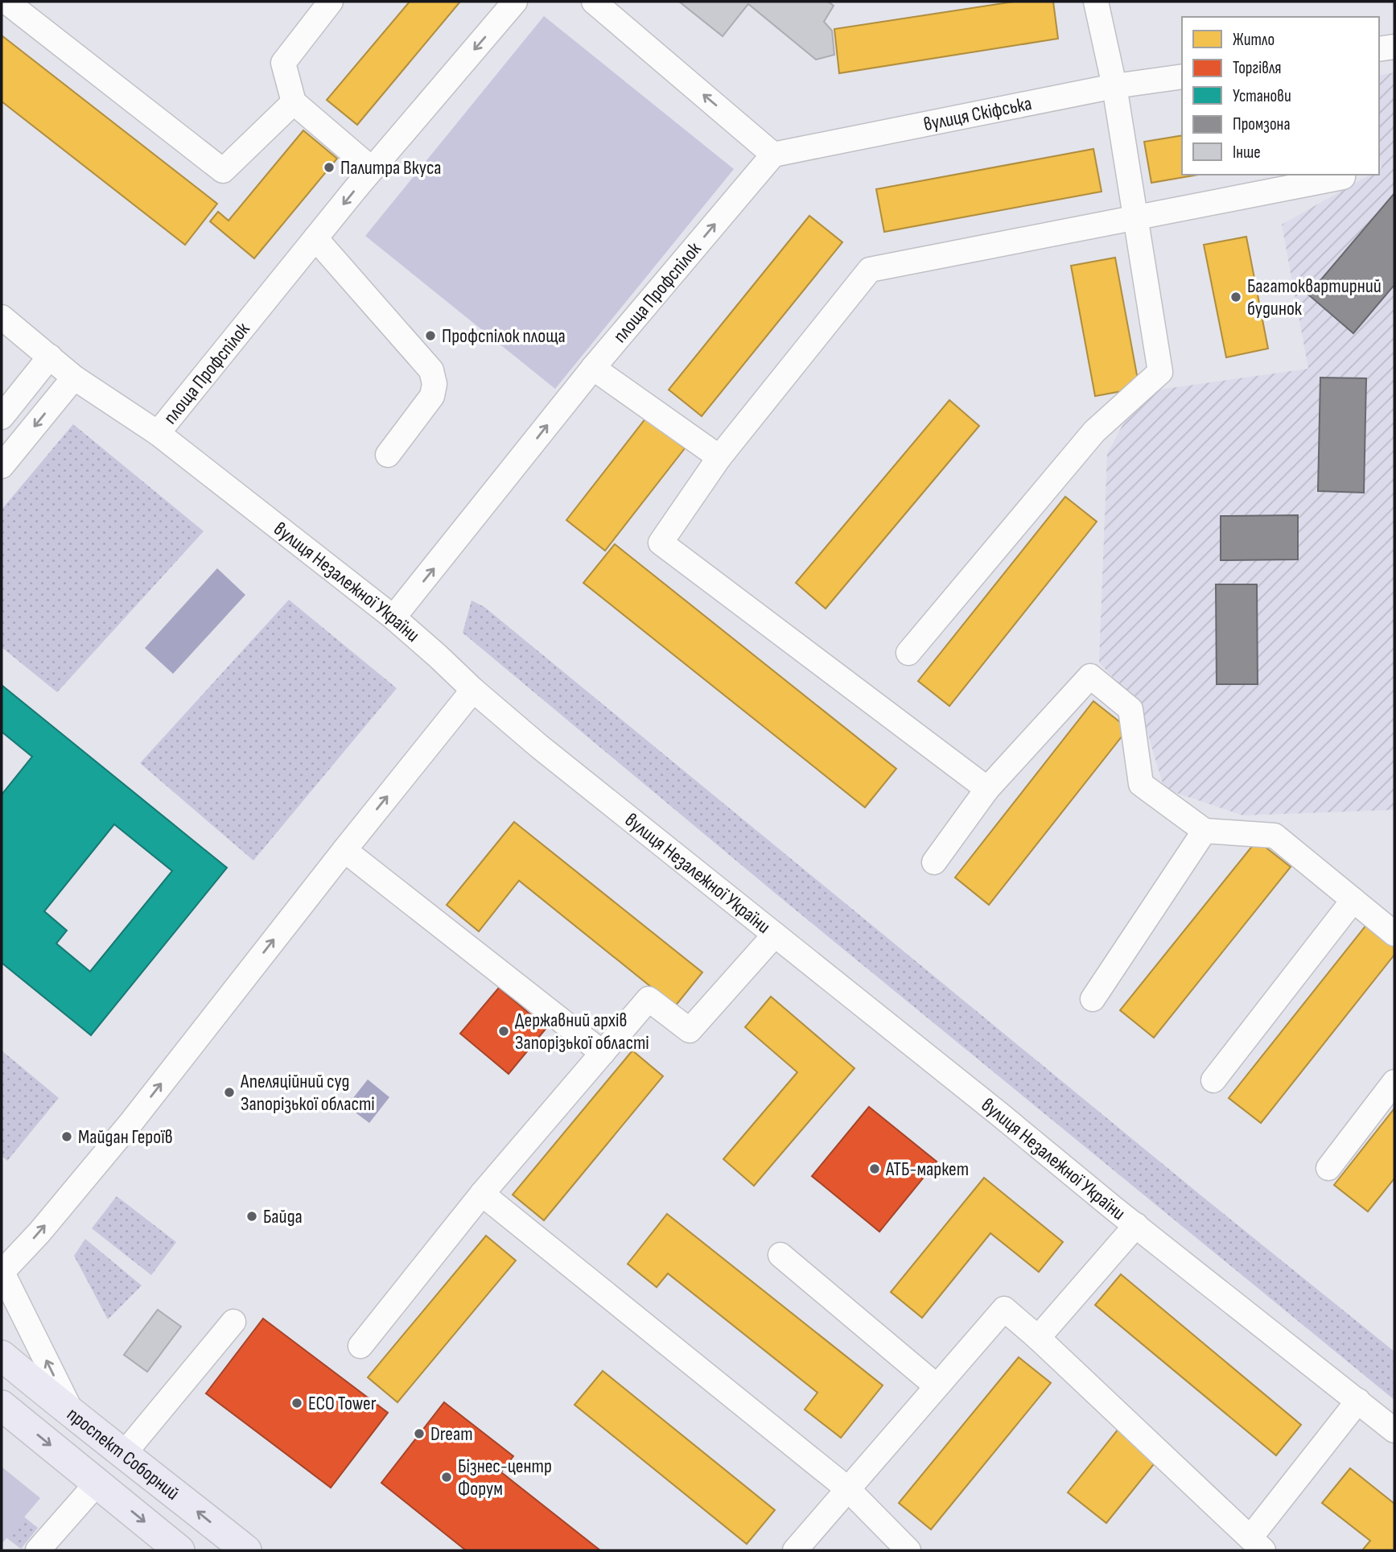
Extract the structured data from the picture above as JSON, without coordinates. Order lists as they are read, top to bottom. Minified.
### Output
{"streets":{"main road":["проспект Соборний"],"street":["вулиця Скіфська","площа Профспілок","вулиця Незалежної України"]},"crossings":[["вулиця Скіфська","площа Профспілок"],["площа Профспілок","вулиця Незалежної України"]],"places":["Палитра Вкуса","Багатоквартирний будинок","Профспілок площа","Державний архів Запорізької області","Апеляційний суд Запорізької області","Майдан Героїв","АТБ-маркет","Байда","ECO Tower","Dream","Бізнес-центр Форум"],"legend":["Житло","Торгівля","Установи","Промзона","Інше"]}
